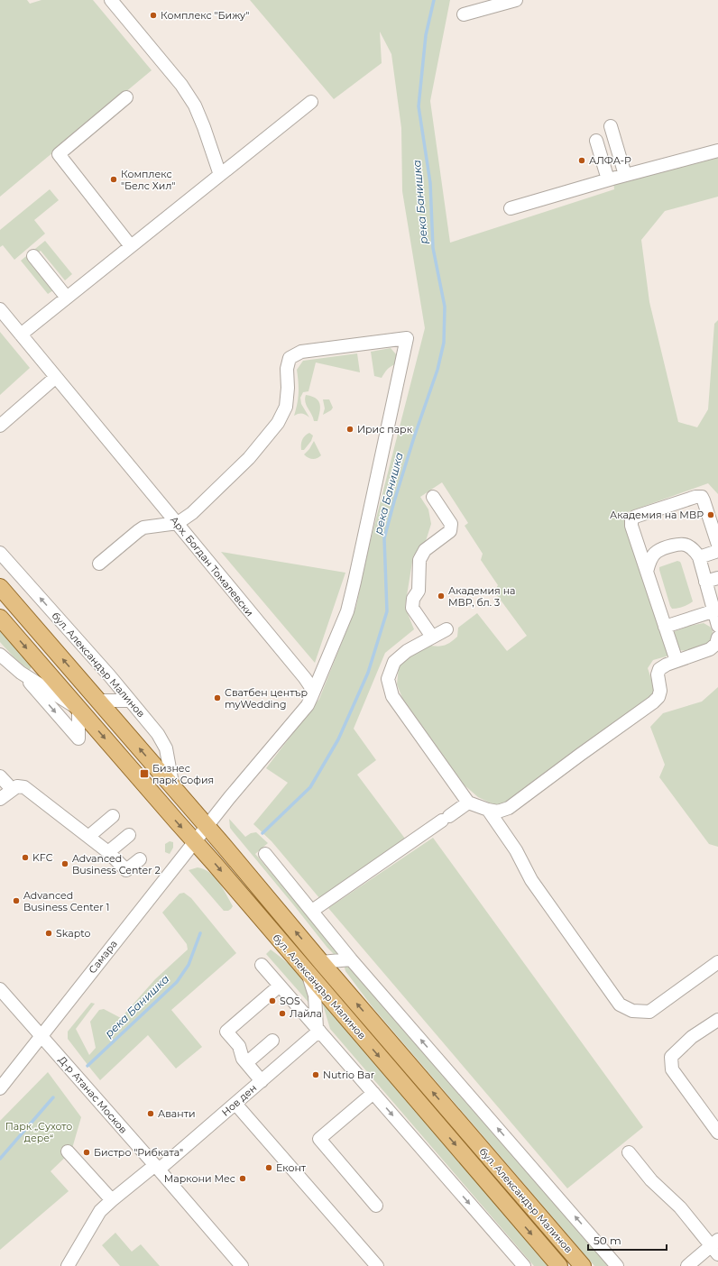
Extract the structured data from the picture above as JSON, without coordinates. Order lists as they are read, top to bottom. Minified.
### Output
{"streets":{"main road":["бул. Александър Малинов"],"street":["Арх. Богдан Томалевски","Самара","Д-р Атанас Москов","Нов ден"]},"crossings":[["бул. Александър Малинов","Самара"],["Самара","Д-р Атанас Москов"],["Д-р Атанас Москов","Нов ден"]],"water":["река Банишка"],"parks":["Парк „Сухото дере“"],"places":{"other":["Комплекс \"Бижу\"","АЛФА-Р","Комплекс \"Белс Хил\"","Ирис парк","Академия на МВР","Академия на МВР, бл. 3","Сватбен център myWedding","KFC","Advanced Business Center 2","Advanced Business Center 1","Skapto","SOS","Лайла","Nutrio Bar","Аванти","Бистро \"Рибката\"","Еконт","Маркони Мес"],"transit":["Бизнес парк София"]},"scale_bar":"50 m"}
